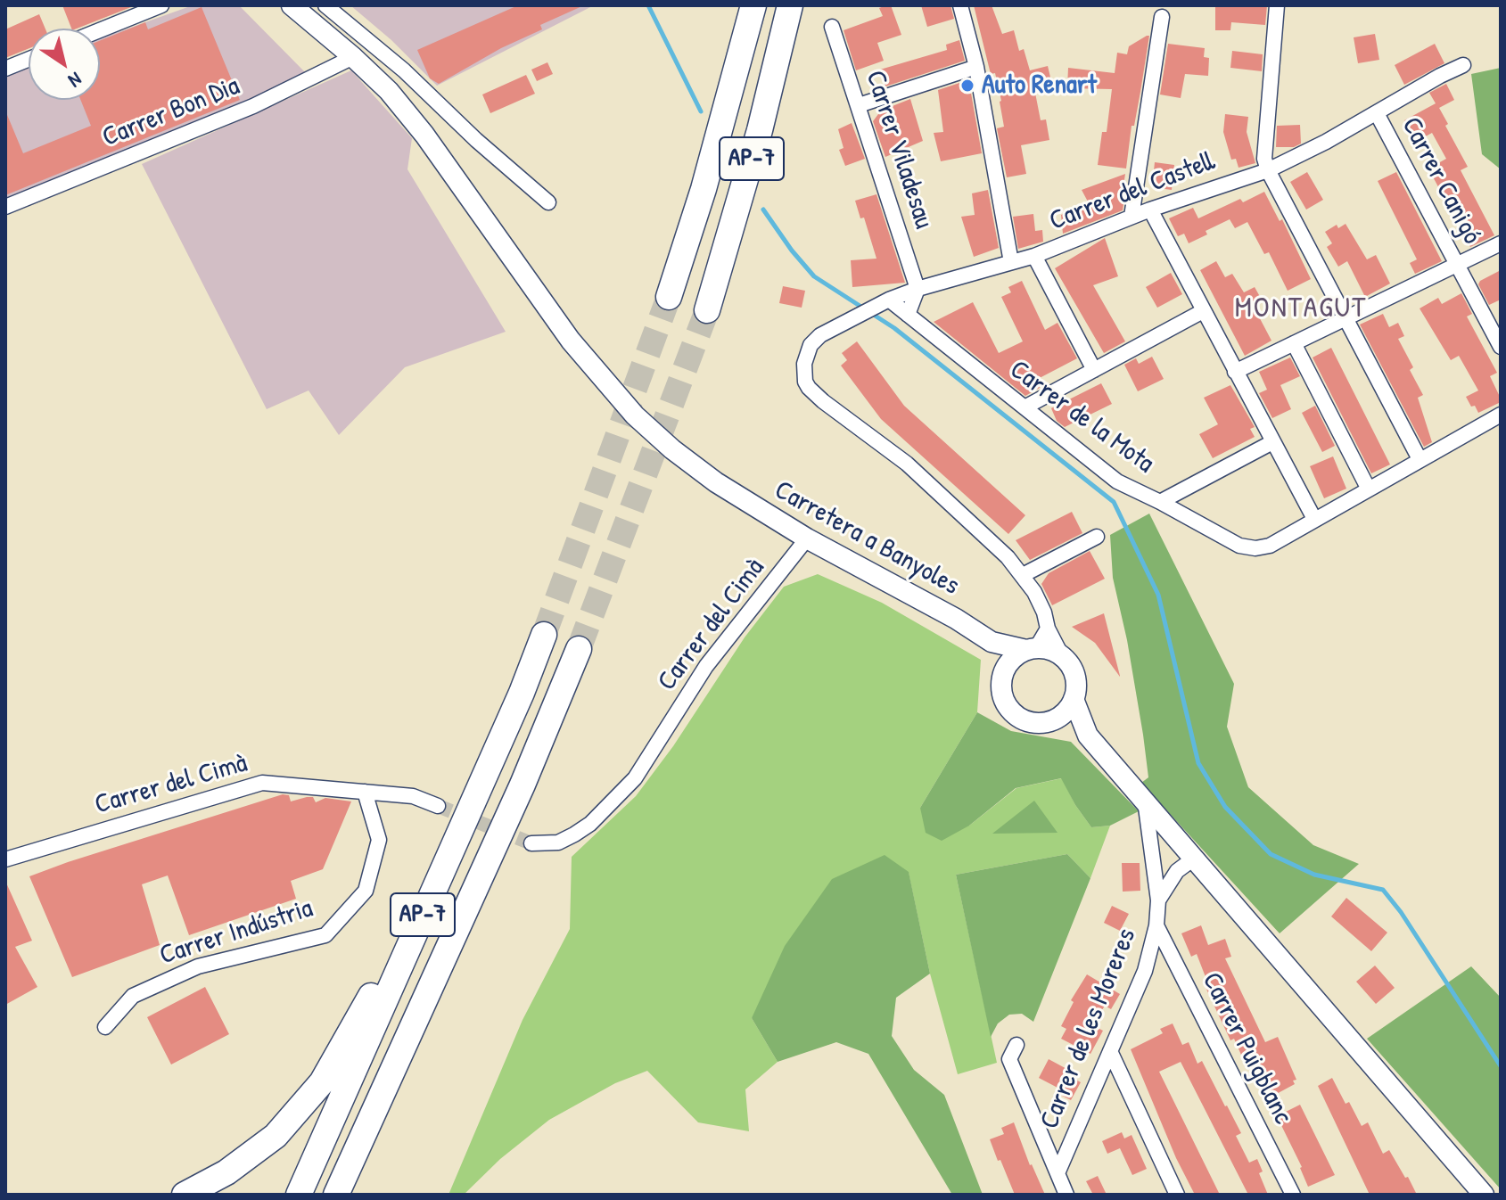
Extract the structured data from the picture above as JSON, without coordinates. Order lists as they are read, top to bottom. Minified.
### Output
{"streets":{"highway":["AP-7"],"street":["Carrer Bon Dia","Carrer Viladesau","Carrer Canigó","Carrer del Castell","Carrer de la Mota","Carretera a Banyoles","Carrer del Cimà","Carrer Indústria","Carrer de les Moreres","Carrer Puigblanc"]},"crossings":[["Carrer Bon Dia","Carretera a Banyoles"],["Carrer Viladesau","Carrer del Castell"],["Carrer Canigó","Carrer del Castell"],["Carrer del Castell","Carrer de la Mota"],["Carretera a Banyoles","Carrer del Cimà"],["Carrer del Cimà","Carrer Indústria"],["Carrer de les Moreres","Carrer Puigblanc"]],"districts":["MONTAGUT"],"places":["Auto Renart"],"north":"bottom right"}
